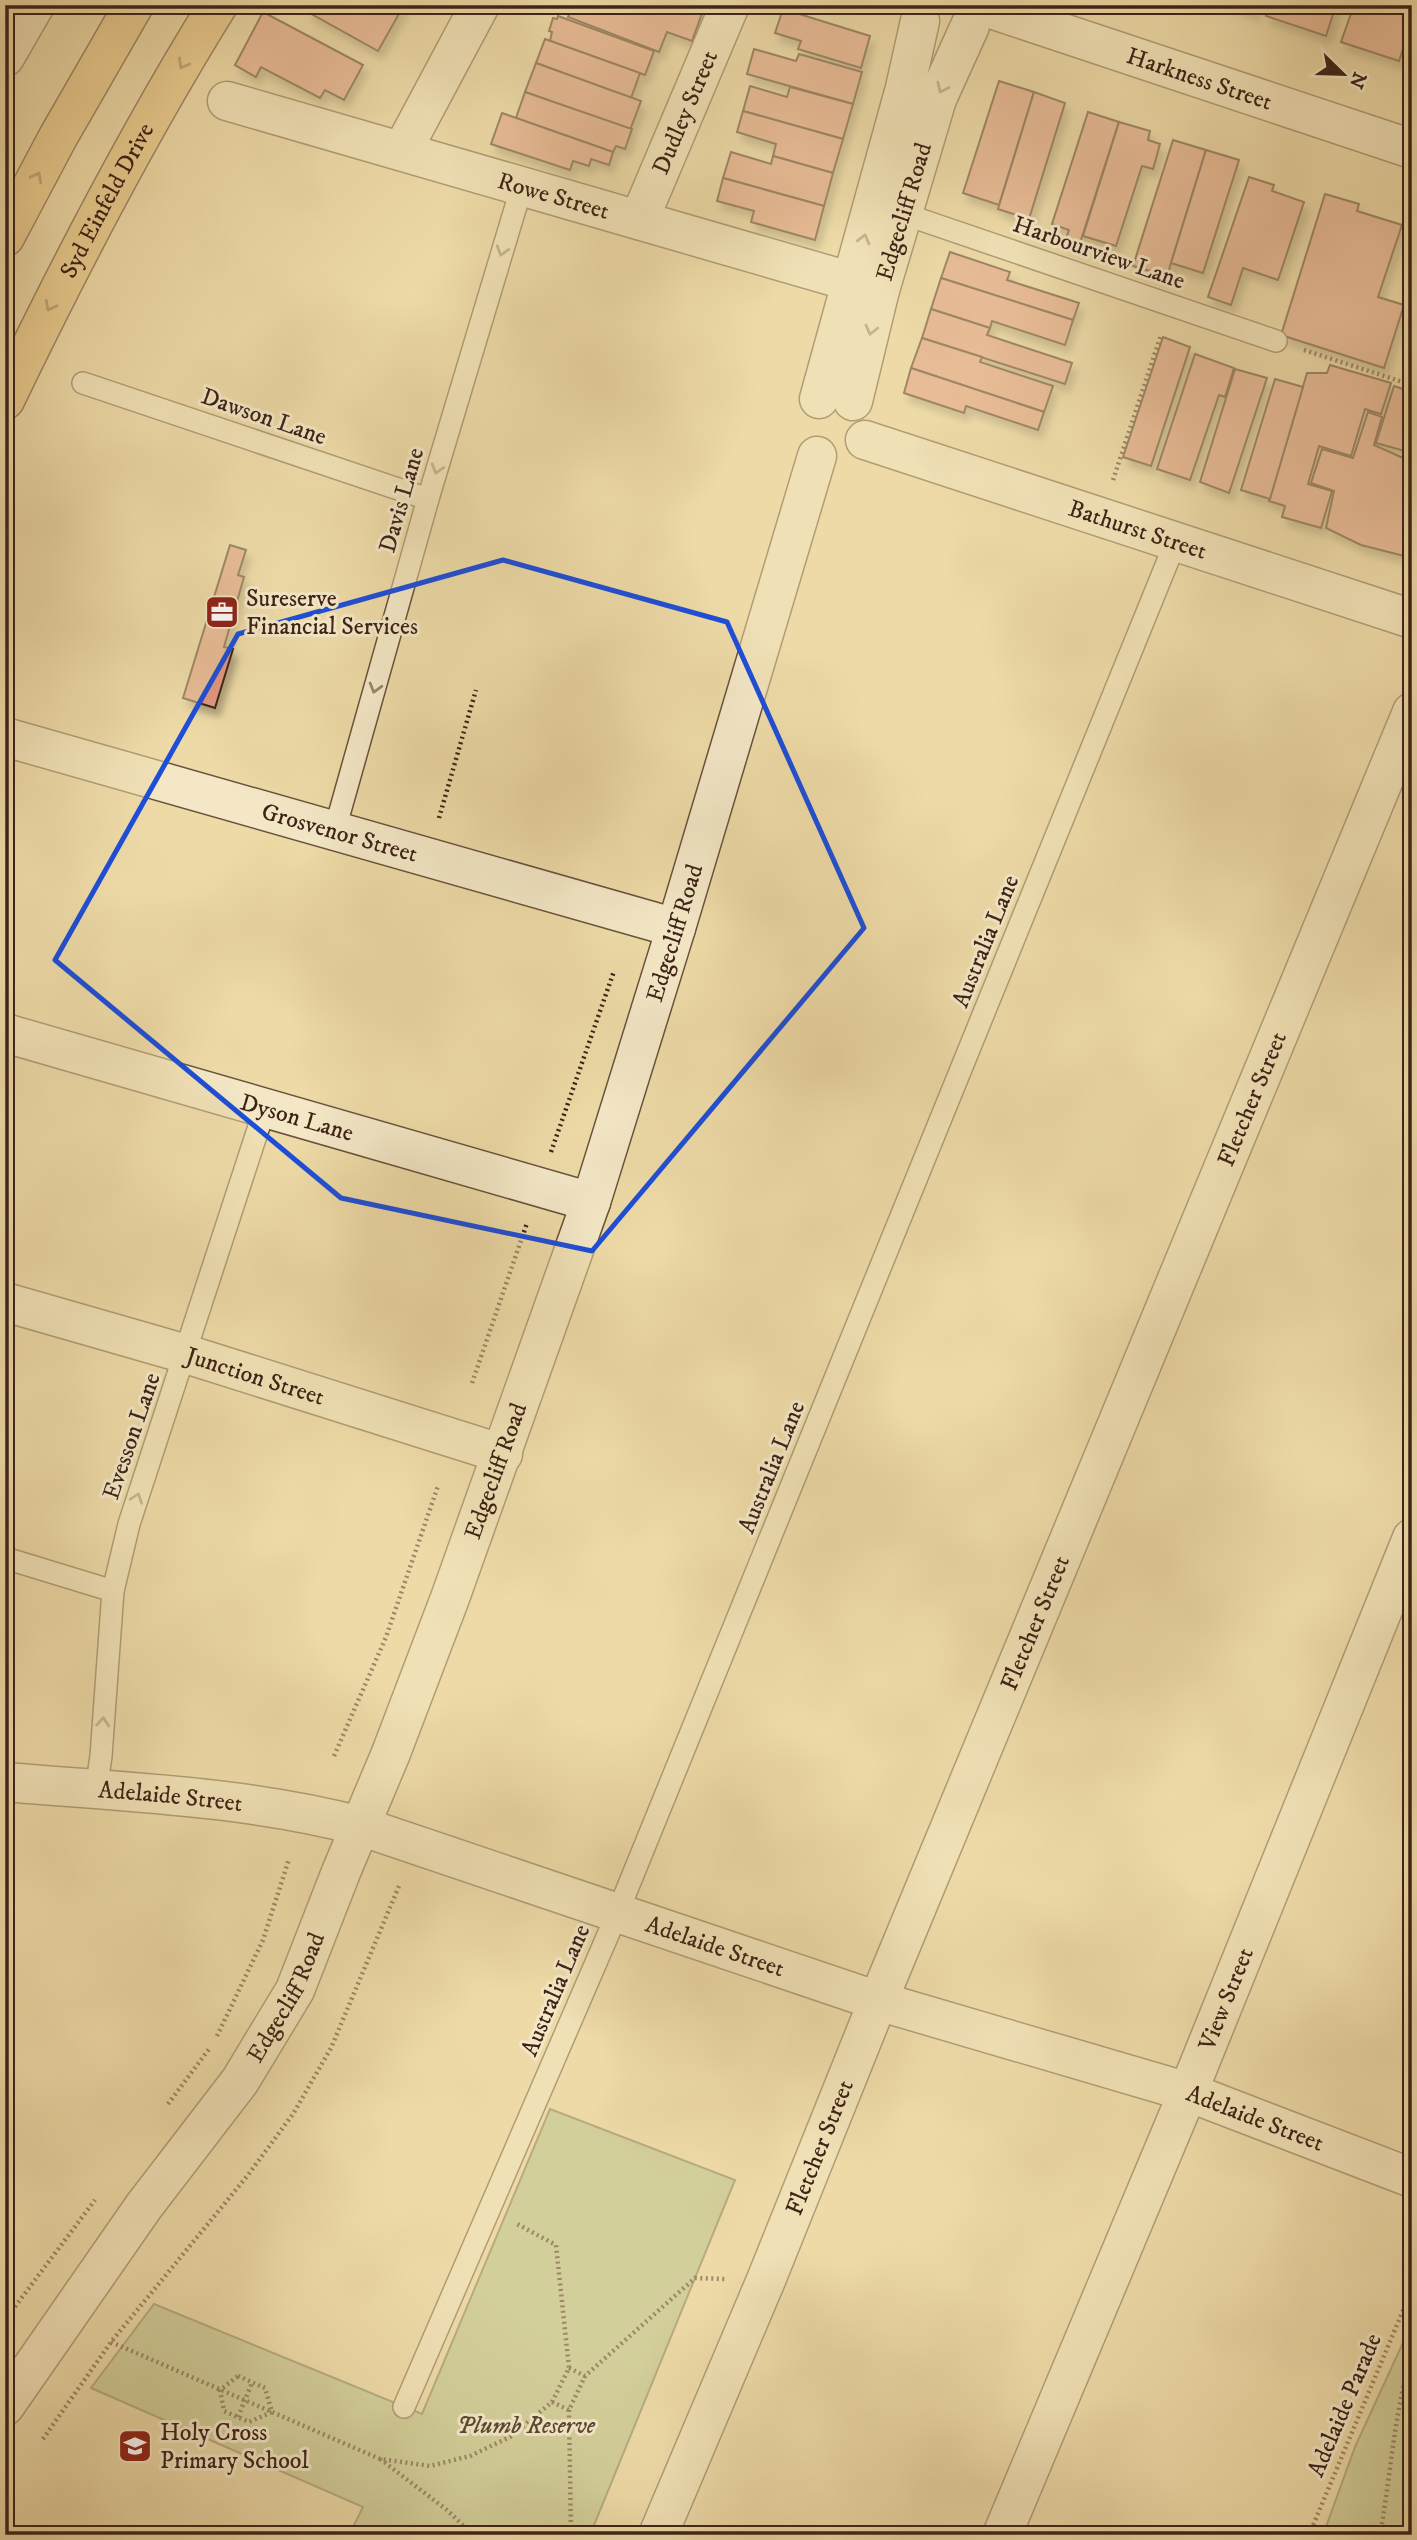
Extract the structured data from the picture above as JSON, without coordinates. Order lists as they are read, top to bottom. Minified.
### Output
{"streets":{"main road":["Syd Einfeld Drive"],"street":["Harkness Street","Dudley Street","Rowe Street","Edgecliff Road","Bathurst Street","Grosvenor Street","Fletcher Street","Dyson Lane","Junction Street","Adelaide Street","View Street"],"lane":["Harbourview Lane","Dawson Lane","Davis Lane","Australia Lane","Evesson Lane"],"path":["Adelaide Parade"]},"crossings":[["Harkness Street","Edgecliff Road"],["Dudley Street","Rowe Street"],["Rowe Street","Edgecliff Road"],["Rowe Street","Davis Lane"],["Edgecliff Road","Harbourview Lane"],["Edgecliff Road","Bathurst Street"],["Edgecliff Road","Grosvenor Street"],["Edgecliff Road","Dyson Lane"],["Edgecliff Road","Junction Street"],["Edgecliff Road","Adelaide Street"],["Dawson Lane","Davis Lane"],["Davis Lane","Grosvenor Street"],["Bathurst Street","Australia Lane"],["Australia Lane","Adelaide Street"],["Fletcher Street","Adelaide Street"],["Dyson Lane","Evesson Lane"],["Junction Street","Evesson Lane"],["Evesson Lane","Adelaide Street"],["Adelaide Street","View Street"]],"one_way":["Davis Lane","Evesson Lane"],"parks":["Plumb Reserve"],"places":{"office":["Sureserve Financial Services"],"school or university":["Holy Cross Primary School"]},"north":"bottom right"}
